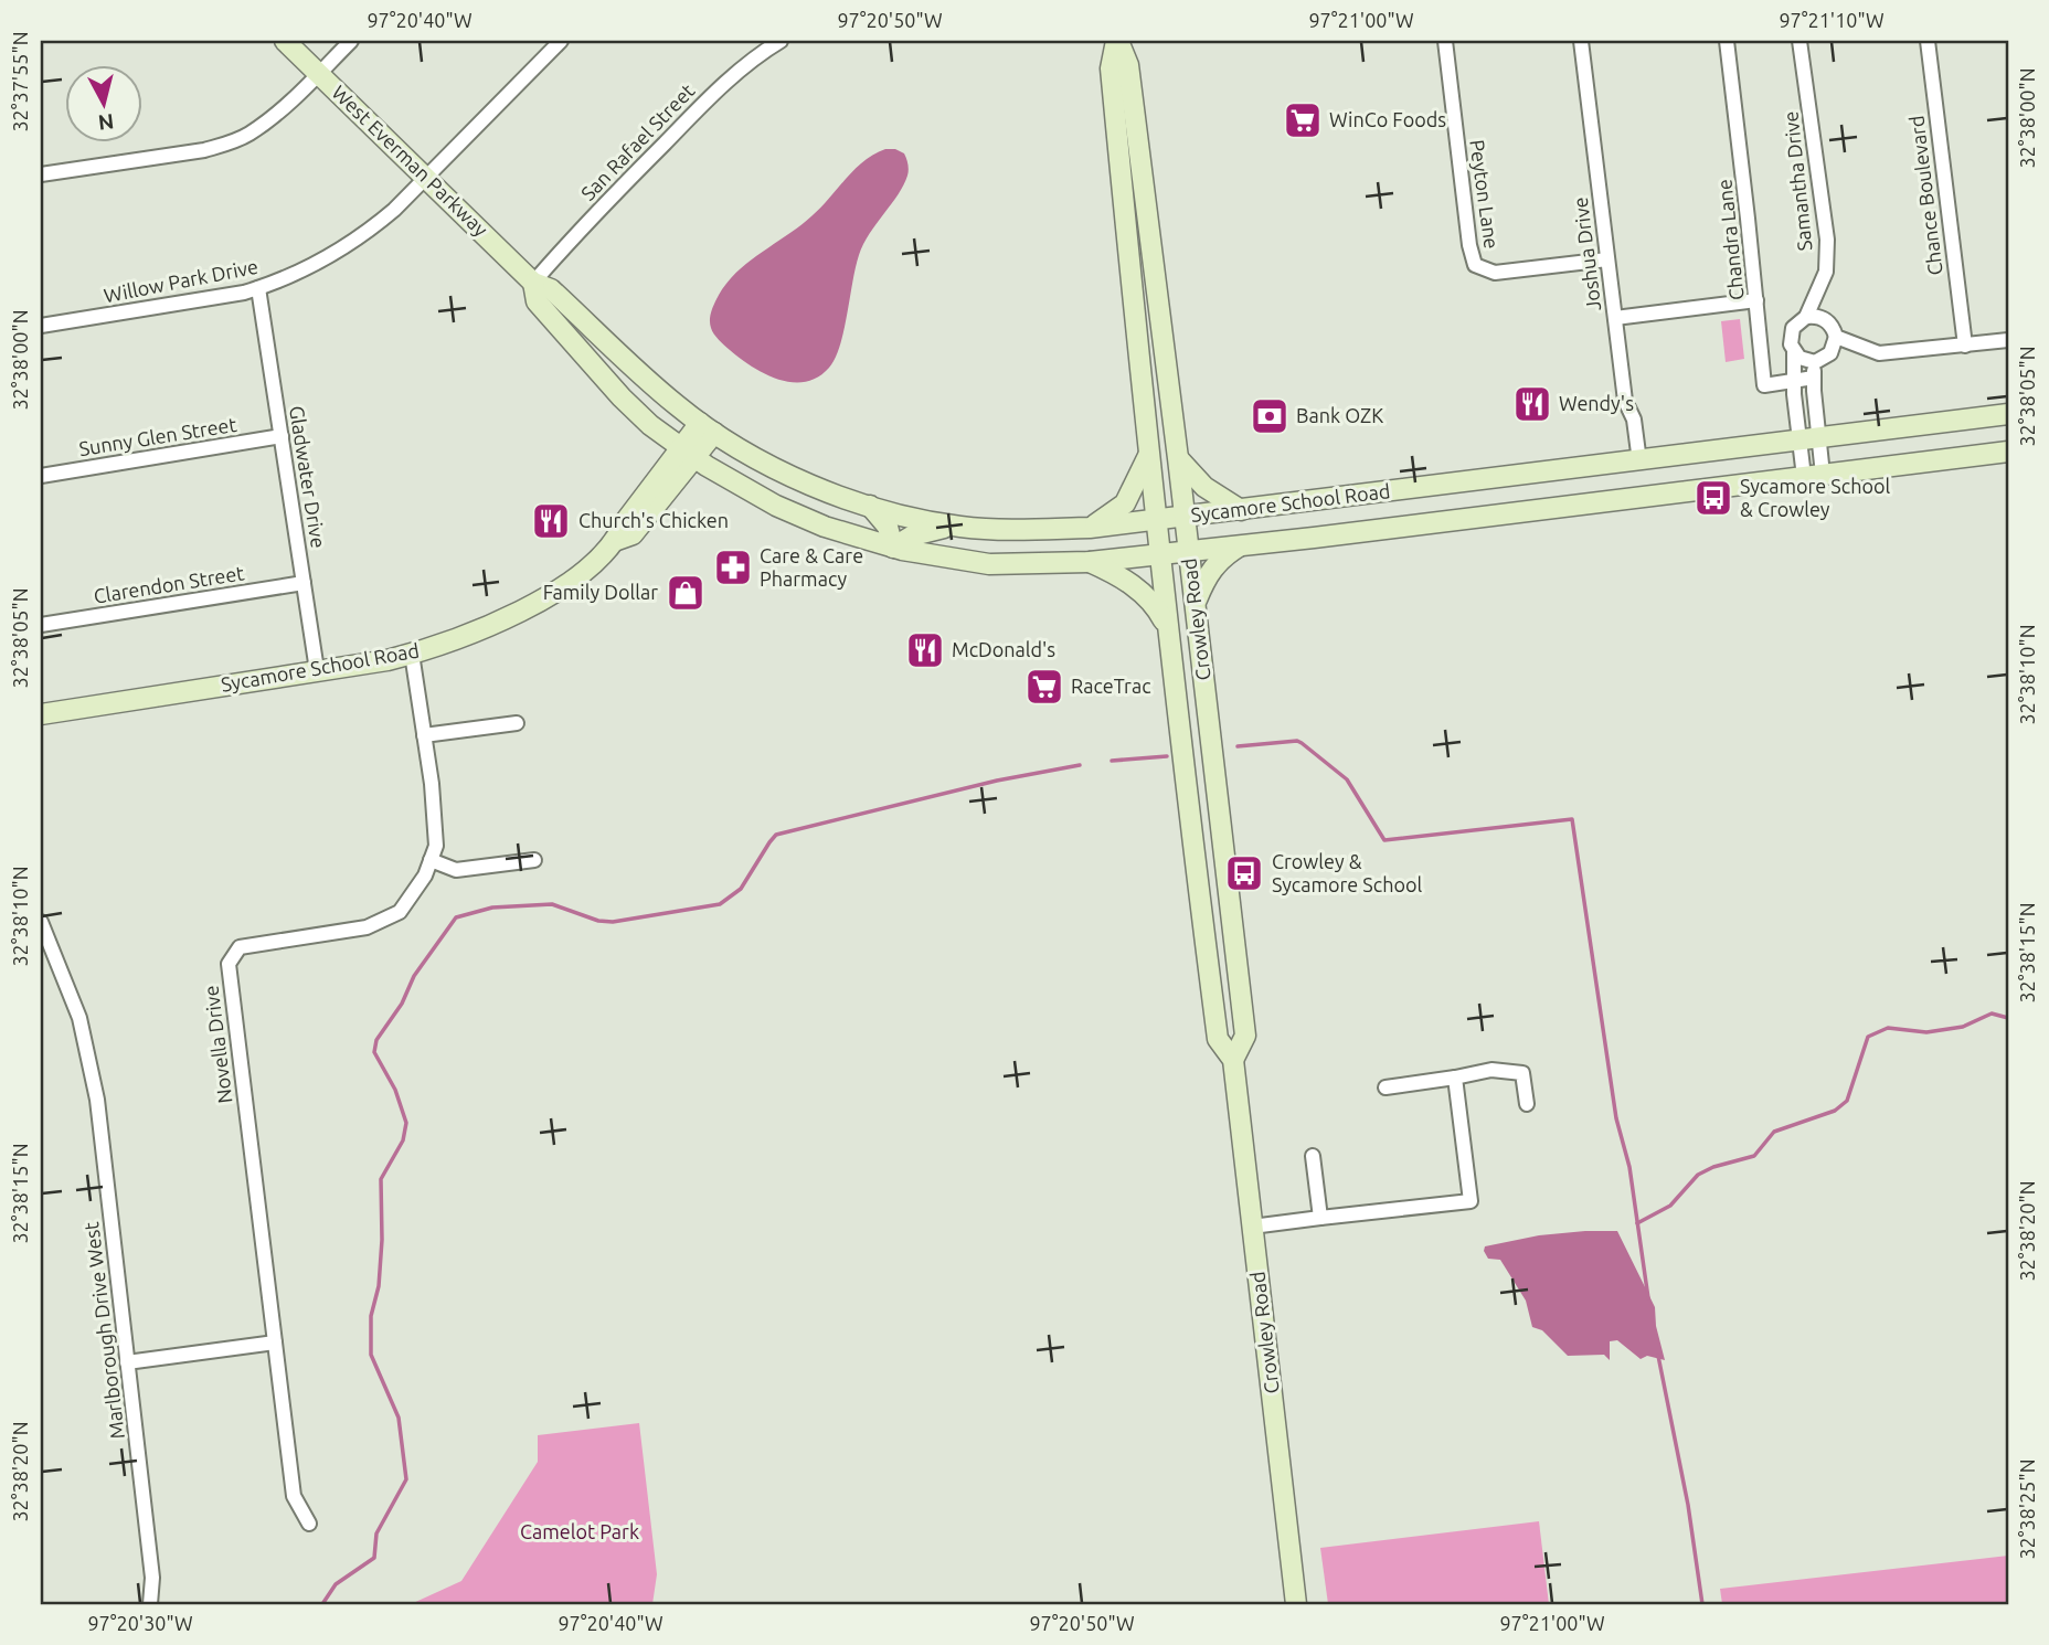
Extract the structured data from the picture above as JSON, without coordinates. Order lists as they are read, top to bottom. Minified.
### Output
{"streets":{"main road":["West Everman Parkway","Sycamore School Road","Crowley Road"],"street":["San Rafael Street","Samantha Drive","Peyton Lane","Chance Boulevard","Chandra Lane","Joshua Drive","Willow Park Drive","Sunny Glen Street","Gladwater Drive","Clarendon Street","Novella Drive","Marlborough Drive West"]},"crossings":[["San Rafael Street","West Everman Parkway"],["West Everman Parkway","Willow Park Drive"],["West Everman Parkway","Sycamore School Road"],["Samantha Drive","Chandra Lane"],["Samantha Drive","Sycamore School Road"],["Peyton Lane","Joshua Drive"],["Joshua Drive","Sycamore School Road"],["Willow Park Drive","Gladwater Drive"],["Sunny Glen Street","Gladwater Drive"],["Gladwater Drive","Sycamore School Road"],["Gladwater Drive","Clarendon Street"],["Sycamore School Road","Crowley Road"],["Sycamore School Road","Novella Drive"]],"parks":["Camelot Park"],"places":{"supermarket":["WinCo Foods","RaceTrac"],"restaurant":["Wendy's","Church's Chicken","McDonald's"],"bank":["Bank OZK"],"bus stop":["Sycamore School & Crowley","Crowley & Sycamore School"],"pharmacy":["Care & Care Pharmacy"],"shop":["Family Dollar"]},"north":"bottom","coordinates":["97°20'40\"W","97°20'50\"W","97°21'00\"W","97°21'10\"W","32°37'55\"N","32°38'00\"N","32°38'05\"N","32°38'10\"N","32°38'15\"N","32°38'20\"N","32°38'25\"N","97°20'30\"W"]}
